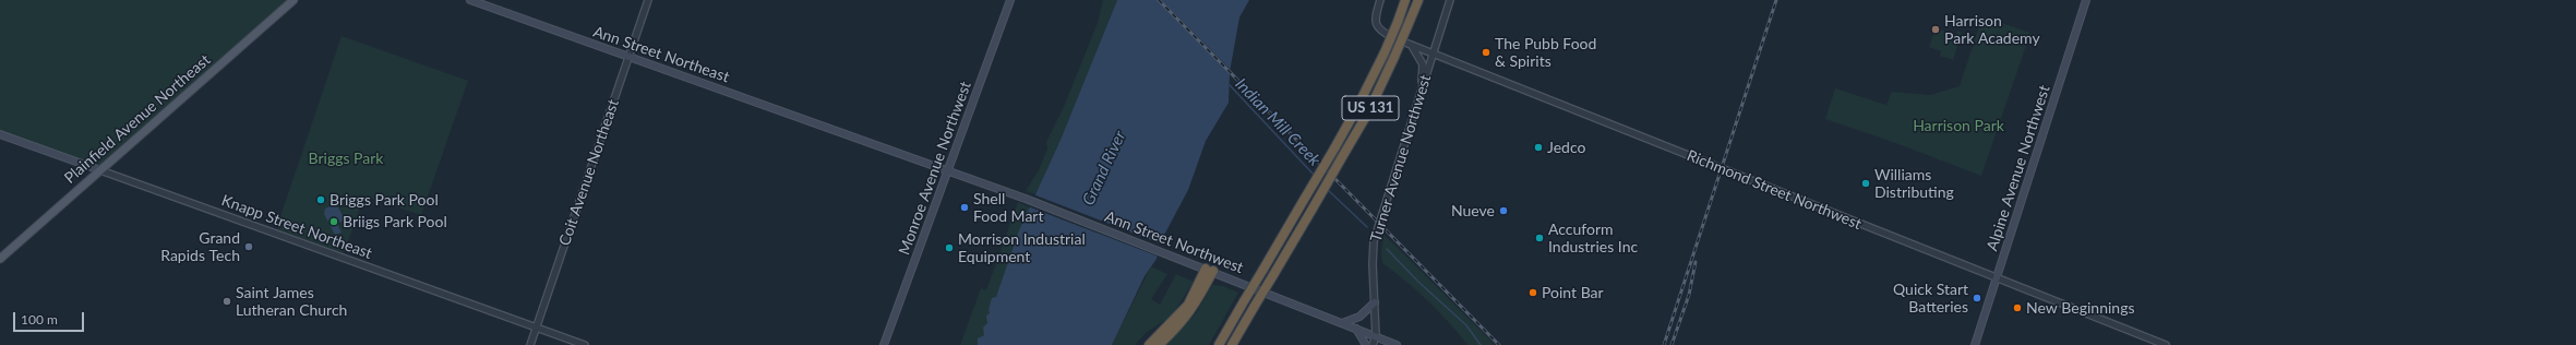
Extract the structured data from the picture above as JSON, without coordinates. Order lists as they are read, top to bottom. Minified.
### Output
{"streets":{"highway":["US 131"],"main road":["Ann Street Northeast","Plainfield Avenue Northeast","Monroe Avenue Northwest","Alpine Avenue Northwest","Knapp Street Northeast","Ann Street Northwest"],"street":["Turner Avenue Northwest","Coit Avenue Northeast","Richmond Street Northwest"]},"crossings":[["Ann Street Northeast","Coit Avenue Northeast"],["Ann Street Northeast","Ann Street Northwest"],["Plainfield Avenue Northeast","Knapp Street Northeast"],["Turner Avenue Northwest","Richmond Street Northwest"],["Turner Avenue Northwest","Ann Street Northwest"],["Monroe Avenue Northwest","Ann Street Northwest"],["Alpine Avenue Northwest","Richmond Street Northwest"],["Coit Avenue Northeast","Knapp Street Northeast"]],"water":["Indian Mill Creek","Grand River"],"parks":["Harrison Park","Briggs Park"],"places":["Harrison Park Academy","The Pubb Food & Spirits","Jedco","Williams Distributing","Briggs Park Pool","Shell Food Mart","Nueve","Briigs Park Pool","Accuform Industries Inc","Grand Rapids Tech","Morrison Industrial Equipment","Point Bar","Quick Start Batteries","Saint James Lutheran Church","New Beginnings"],"scale_bar":"100 m"}
